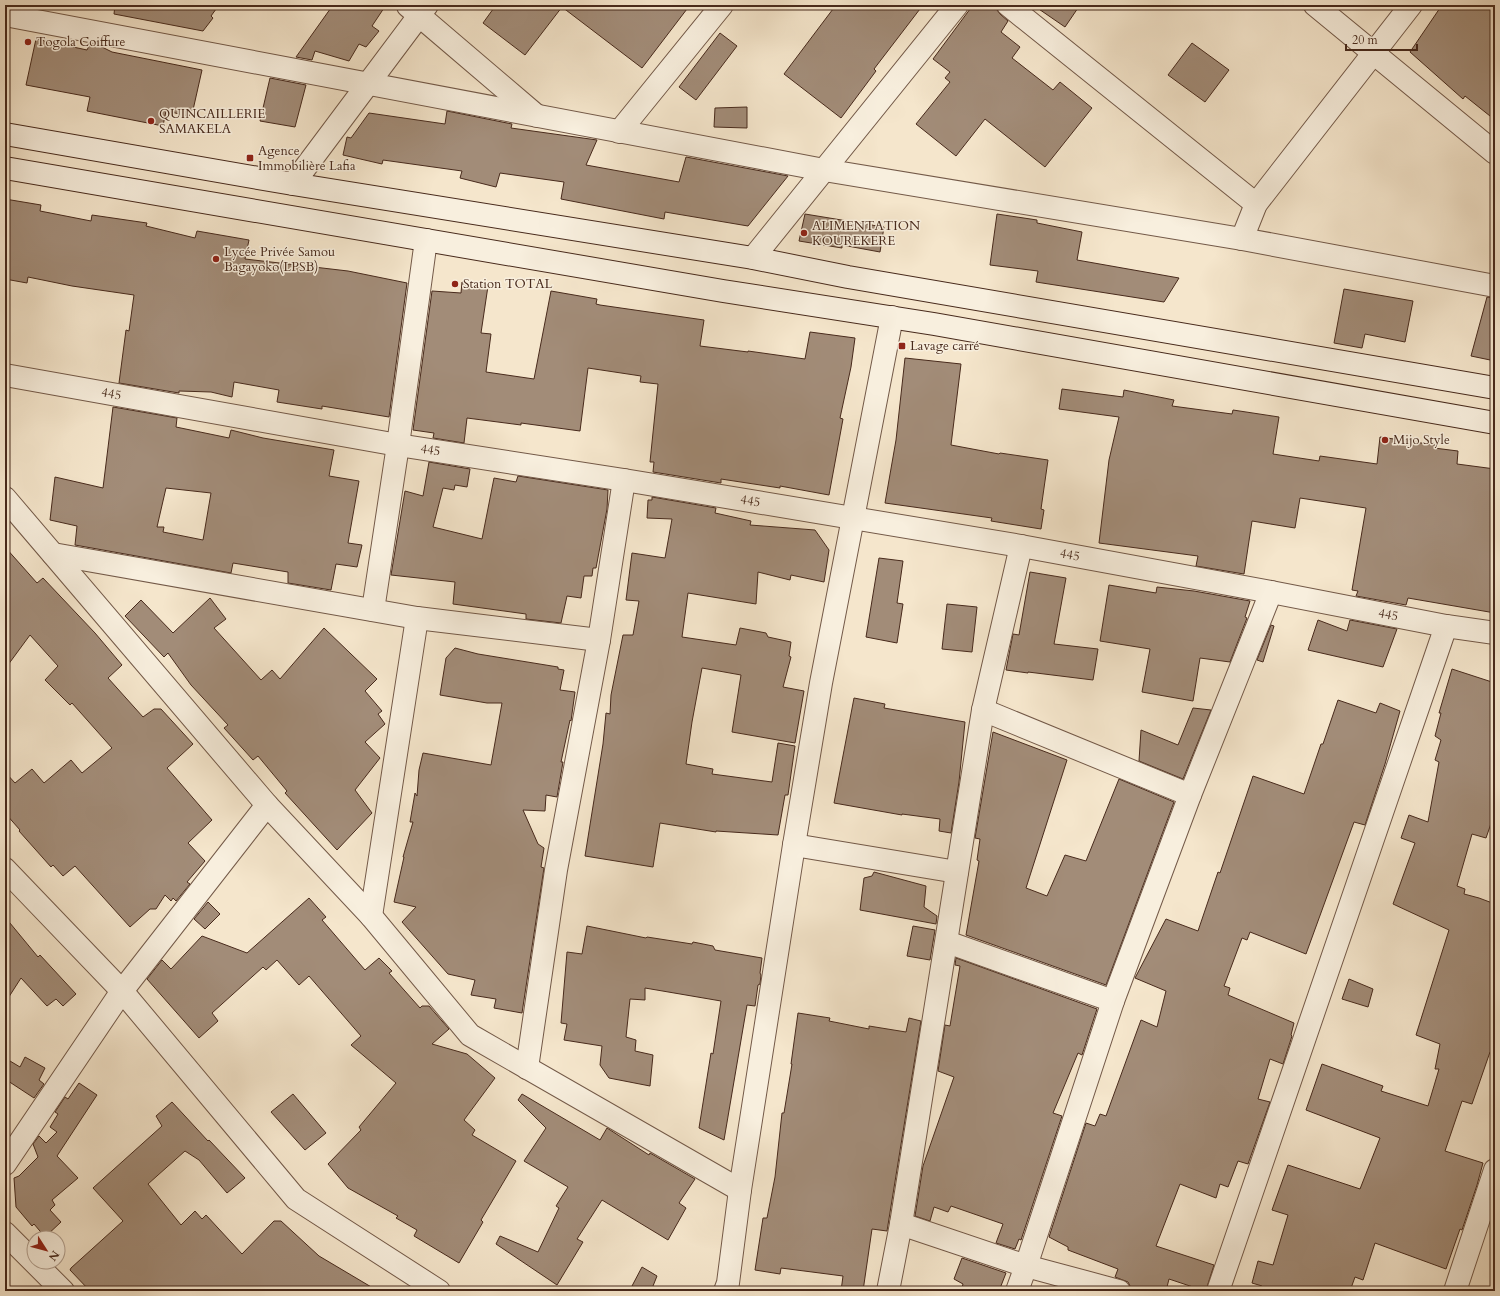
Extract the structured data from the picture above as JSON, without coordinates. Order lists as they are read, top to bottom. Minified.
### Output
{"streets":{"street":["445"]},"places":{"other":["Togola Coiffure","QUINCAILLERIE SAMAKELA","ALIMENTATION KOUREKERE","Lycée Privée Samou Bagayoko(LPSB)","Station TOTAL","Mijo Style"],"transit":["Agence Immobilière Lafia","Lavage carré"]},"scale_bar":"20 m","north":"bottom right"}
